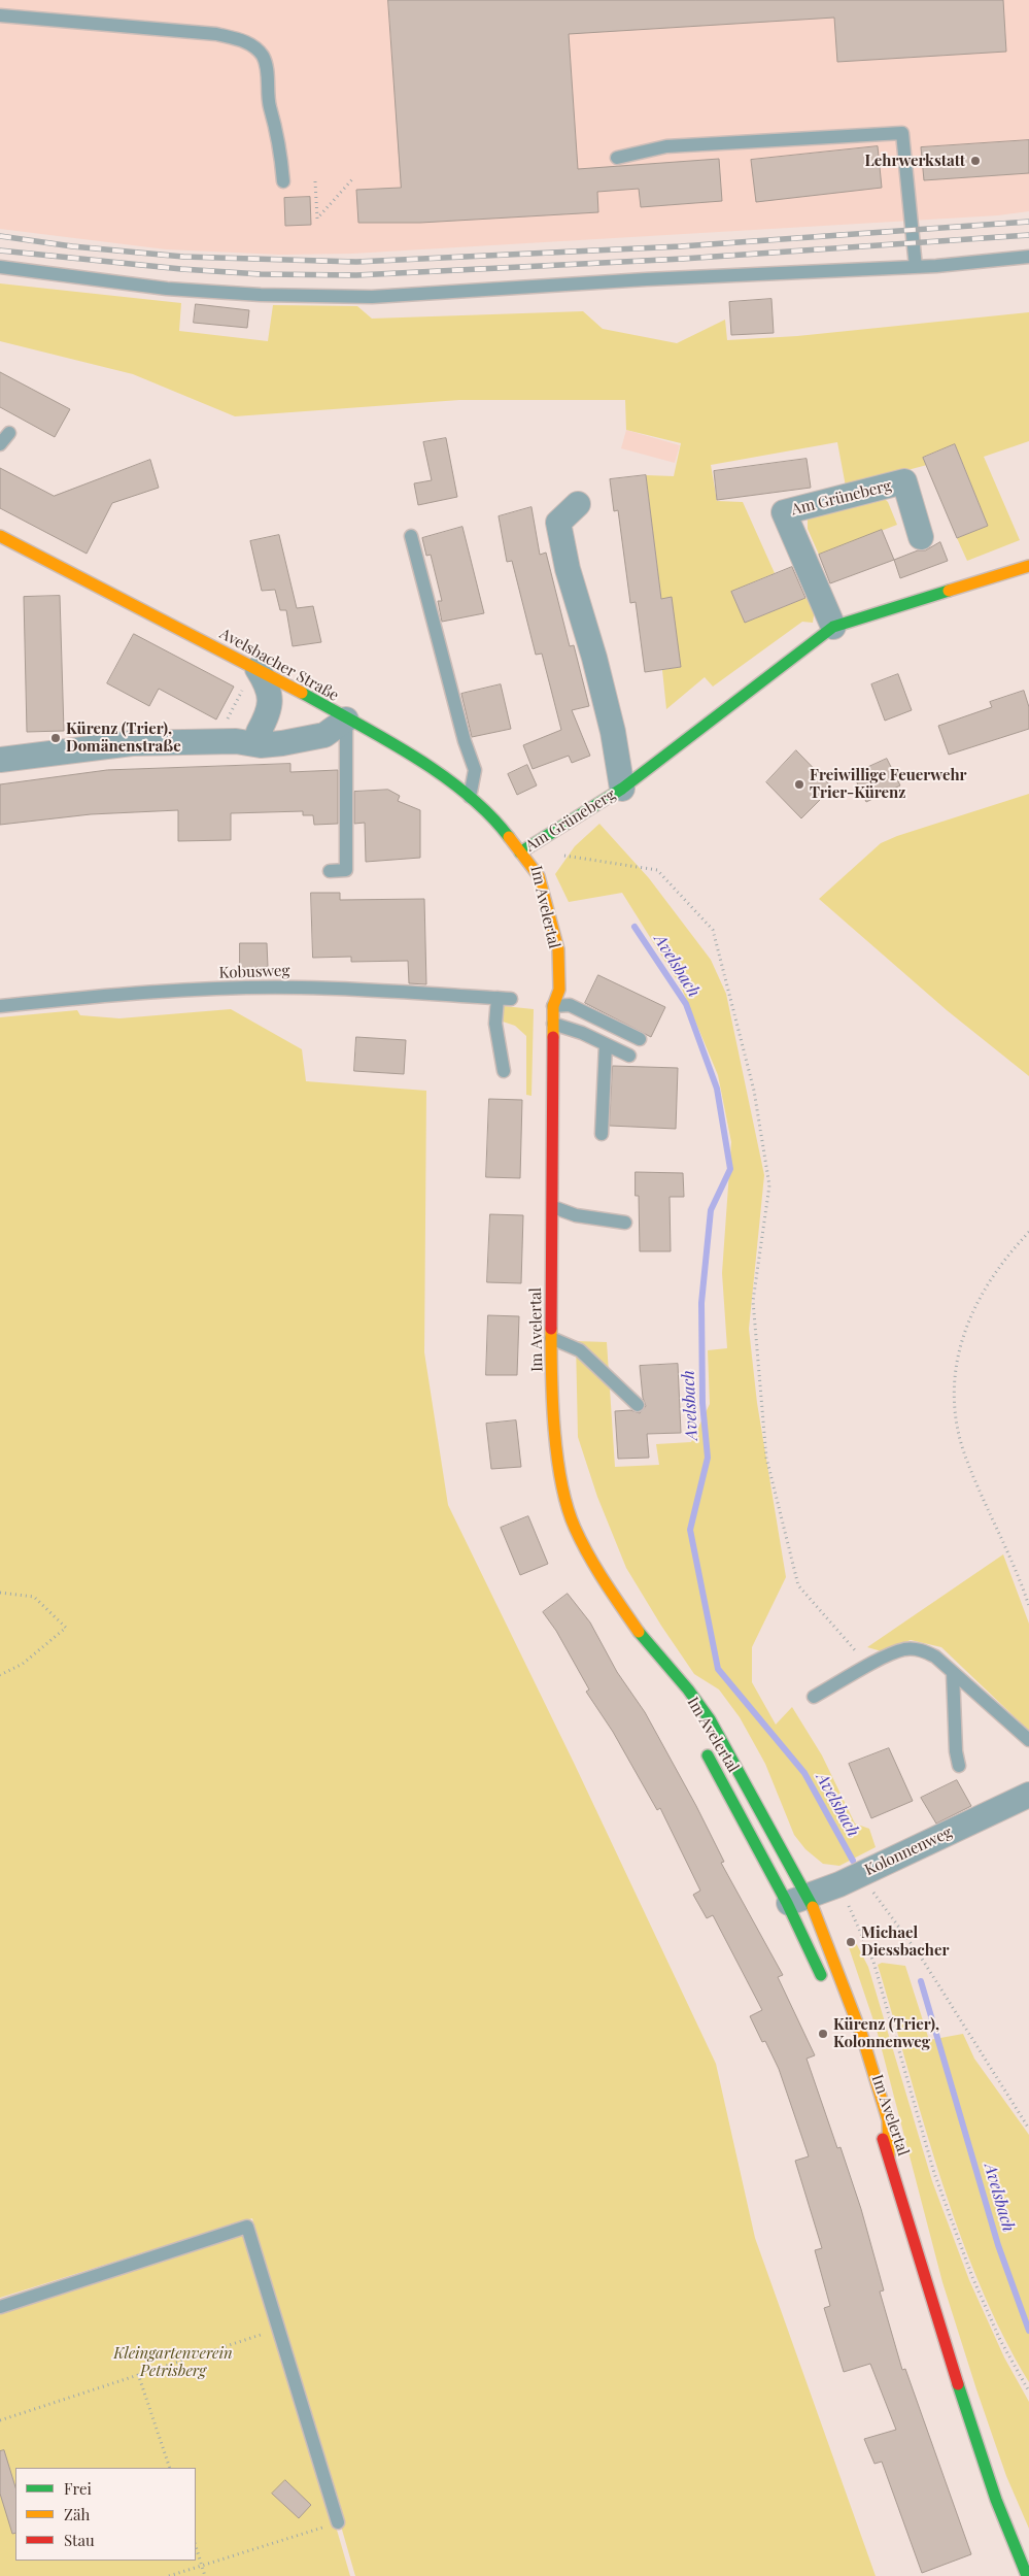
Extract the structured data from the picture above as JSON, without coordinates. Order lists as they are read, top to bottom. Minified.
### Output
{"streets":{"main road":["Am Grüneberg","Avelsbacher Straße","Im Avelertal"],"street":["Kolonnenweg"],"lane":["Kobusweg"]},"crossings":[["Am Grüneberg","Avelsbacher Straße"],["Am Grüneberg","Im Avelertal"],["Avelsbacher Straße","Im Avelertal"],["Im Avelertal","Kolonnenweg"]],"water":["Avelsbach"],"parks":["Kleingartenverein Petrisberg"],"places":["Lehrwerkstatt","Kürenz (Trier), Domänenstraße","Freiwillige Feuerwehr Trier-Kürenz","Michael Diessbacher","Kürenz (Trier), Kolonnenweg"],"legend":["Frei","Zäh","Stau"]}
